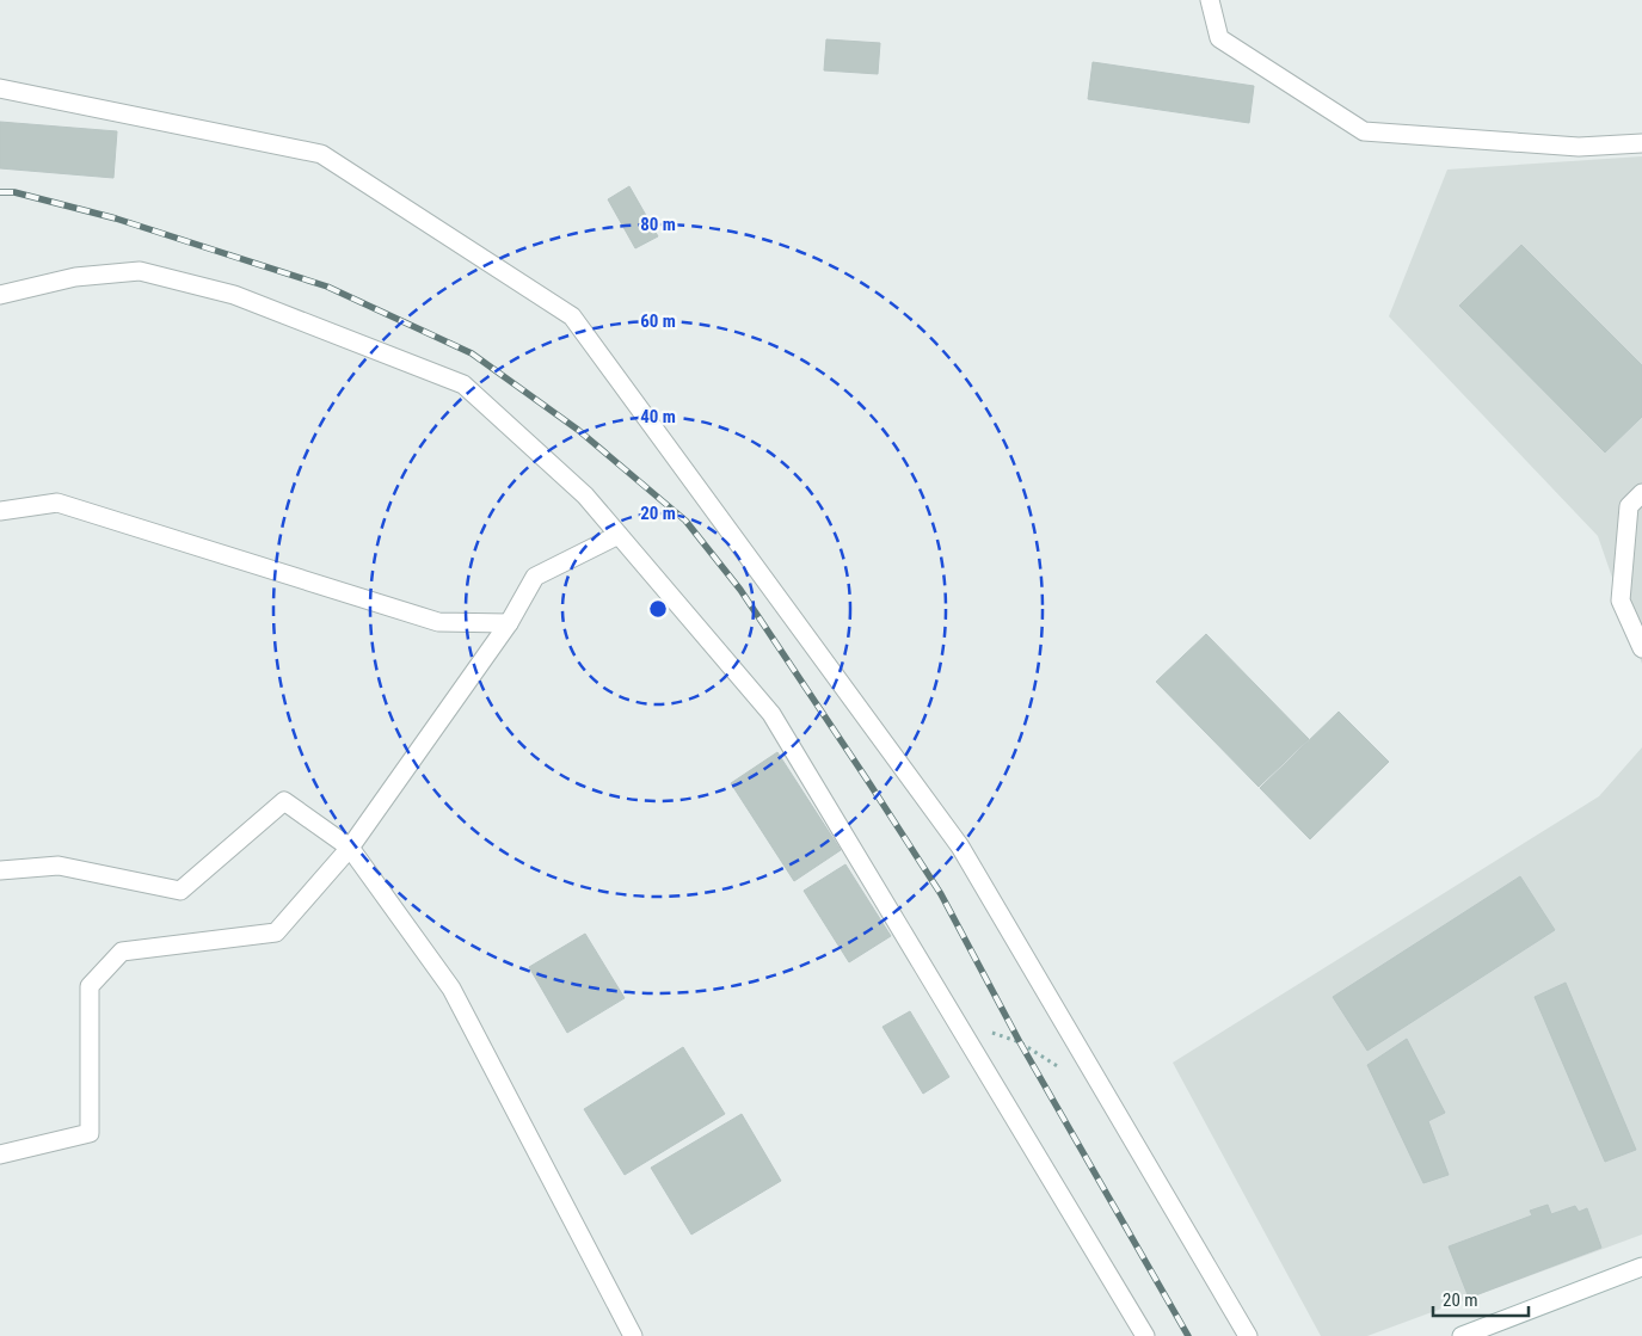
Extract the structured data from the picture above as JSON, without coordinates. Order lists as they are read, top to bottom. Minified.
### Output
{"scale_bar":"20 m","rings":["80 m","60 m","40 m","20 m"]}
